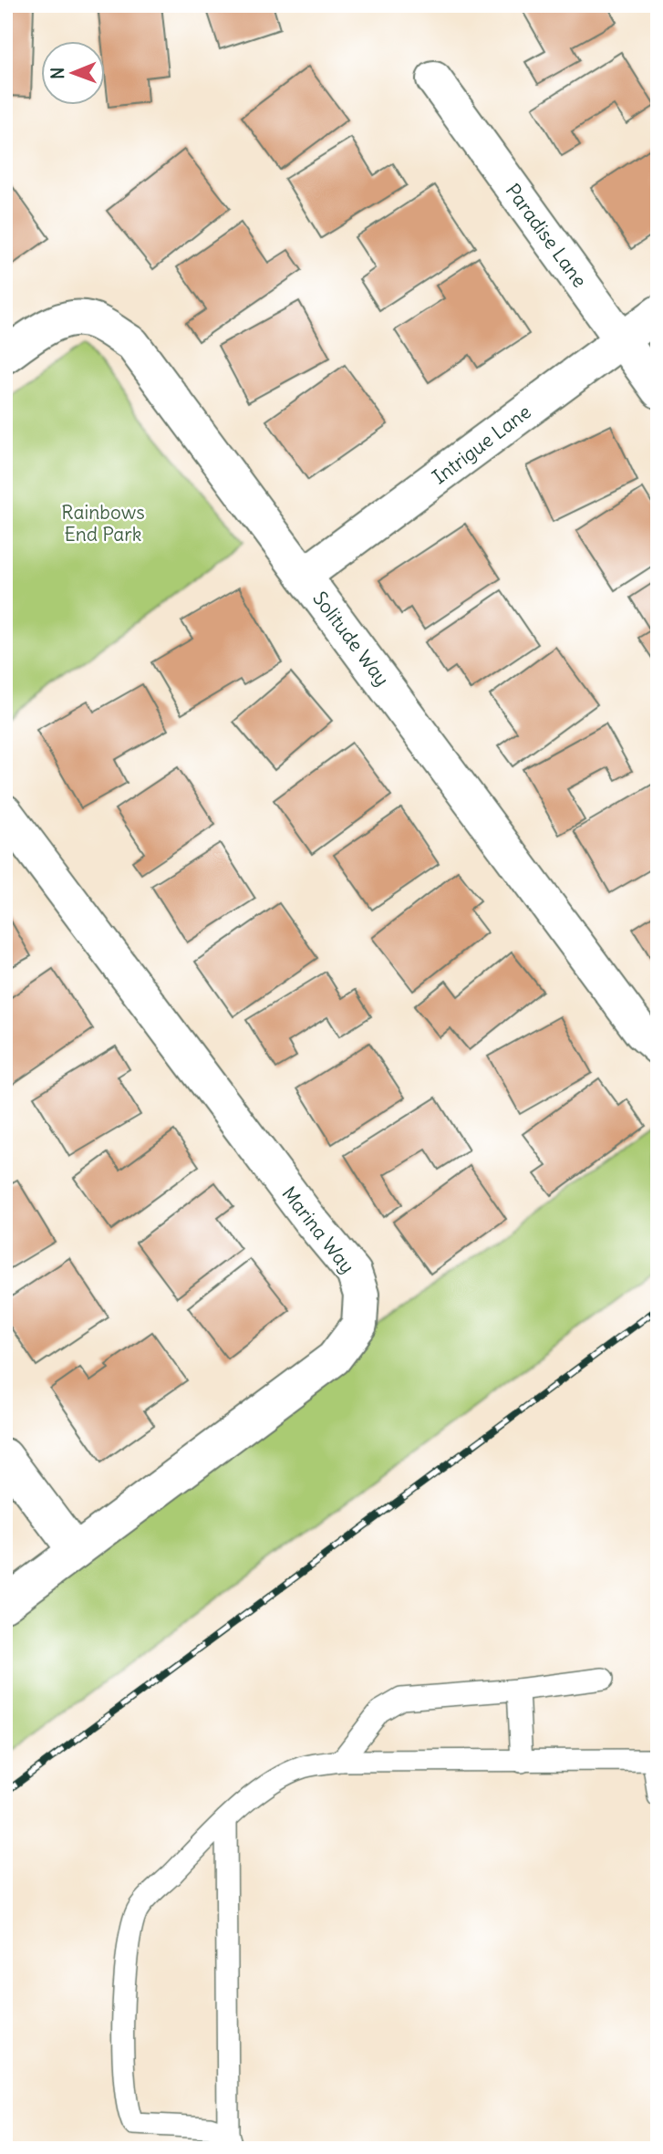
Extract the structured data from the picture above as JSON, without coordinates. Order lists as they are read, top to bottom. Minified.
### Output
{"streets":{"street":["Paradise Lane","Intrigue Lane","Solitude Way","Marina Way"]},"crossings":[["Paradise Lane","Intrigue Lane"],["Intrigue Lane","Solitude Way"]],"parks":["Rainbows End Park"],"north":"left"}
